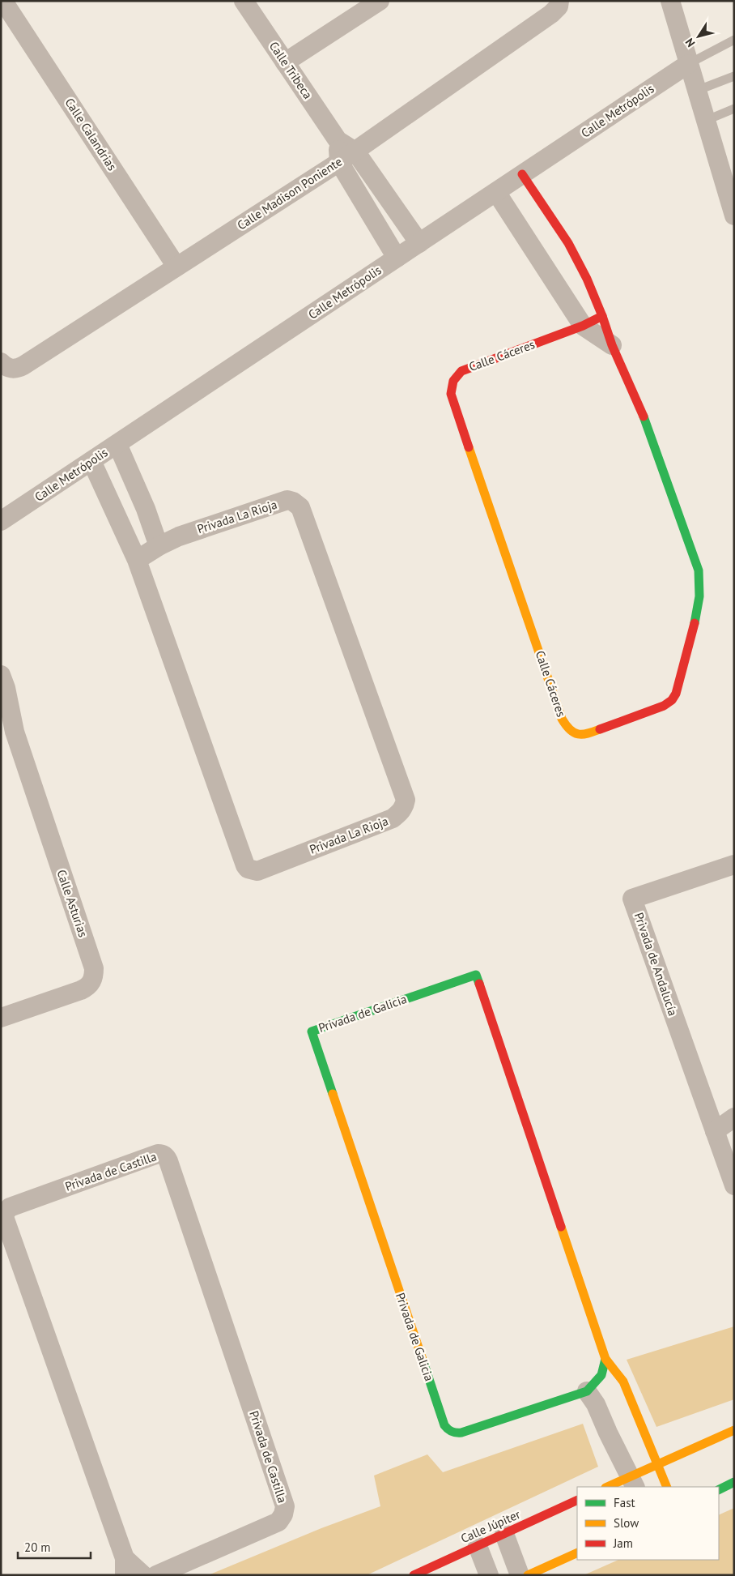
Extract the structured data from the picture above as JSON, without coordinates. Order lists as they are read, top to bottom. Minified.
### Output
{"streets":{"street":["Calle Tribeca","Calle Metrópolis","Calle Calandrias","Calle Madison Poniente","Calle Cáceres","Privada La Rioja","Calle Asturias","Privada de Andalucía","Privada de Galicia","Privada de Castilla","Calle Júpiter"]},"crossings":[["Calle Tribeca","Calle Metrópolis"],["Calle Tribeca","Calle Madison Poniente"],["Calle Metrópolis","Calle Cáceres"],["Calle Metrópolis","Privada La Rioja"],["Calle Calandrias","Calle Madison Poniente"]],"legend":["Fast","Slow","Jam"],"scale_bar":"20 m","north":"bottom left"}
